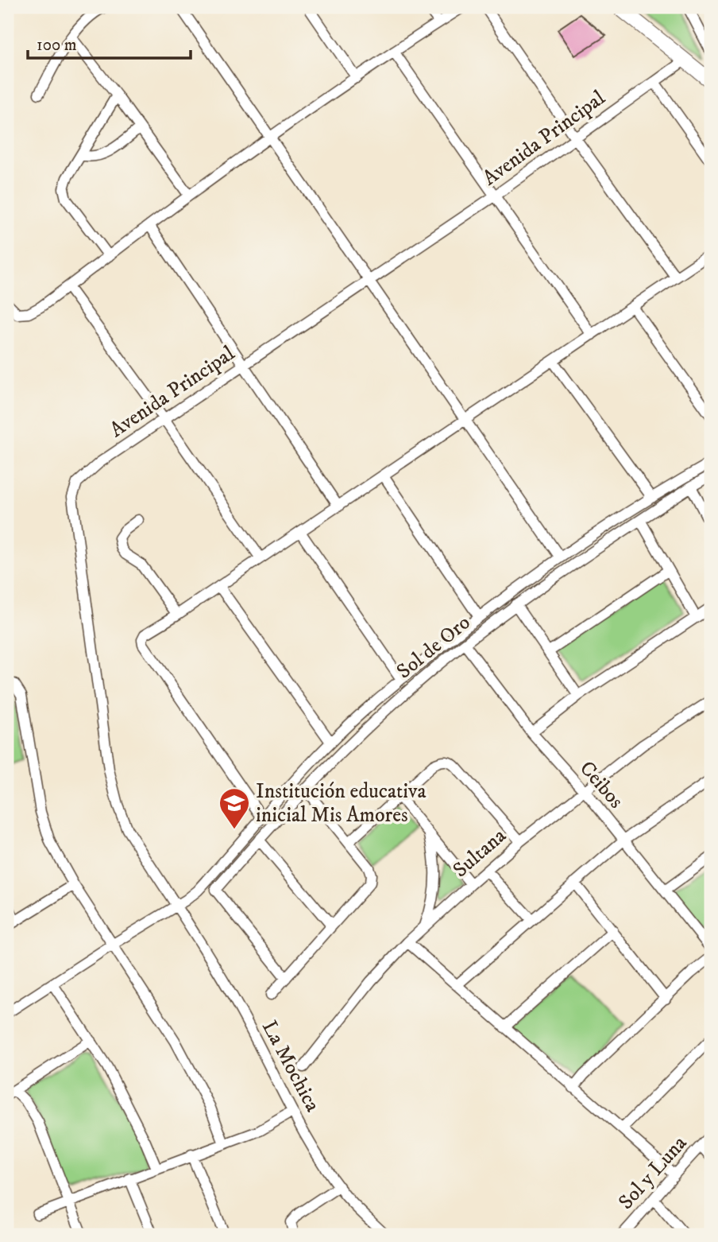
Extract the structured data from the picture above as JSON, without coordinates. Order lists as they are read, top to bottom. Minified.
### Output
{"streets":{"street":["Avenida Principal","Sol de Oro","Ceibos","Sultana","La Mochica","Sol y Luna"]},"crossings":[["Avenida Principal","La Mochica"],["Sol de Oro","Ceibos"],["Ceibos","Sultana"]],"places":{"school or university":["Institución educativa inicial Mis Amores"]},"scale_bar":"100 m"}
